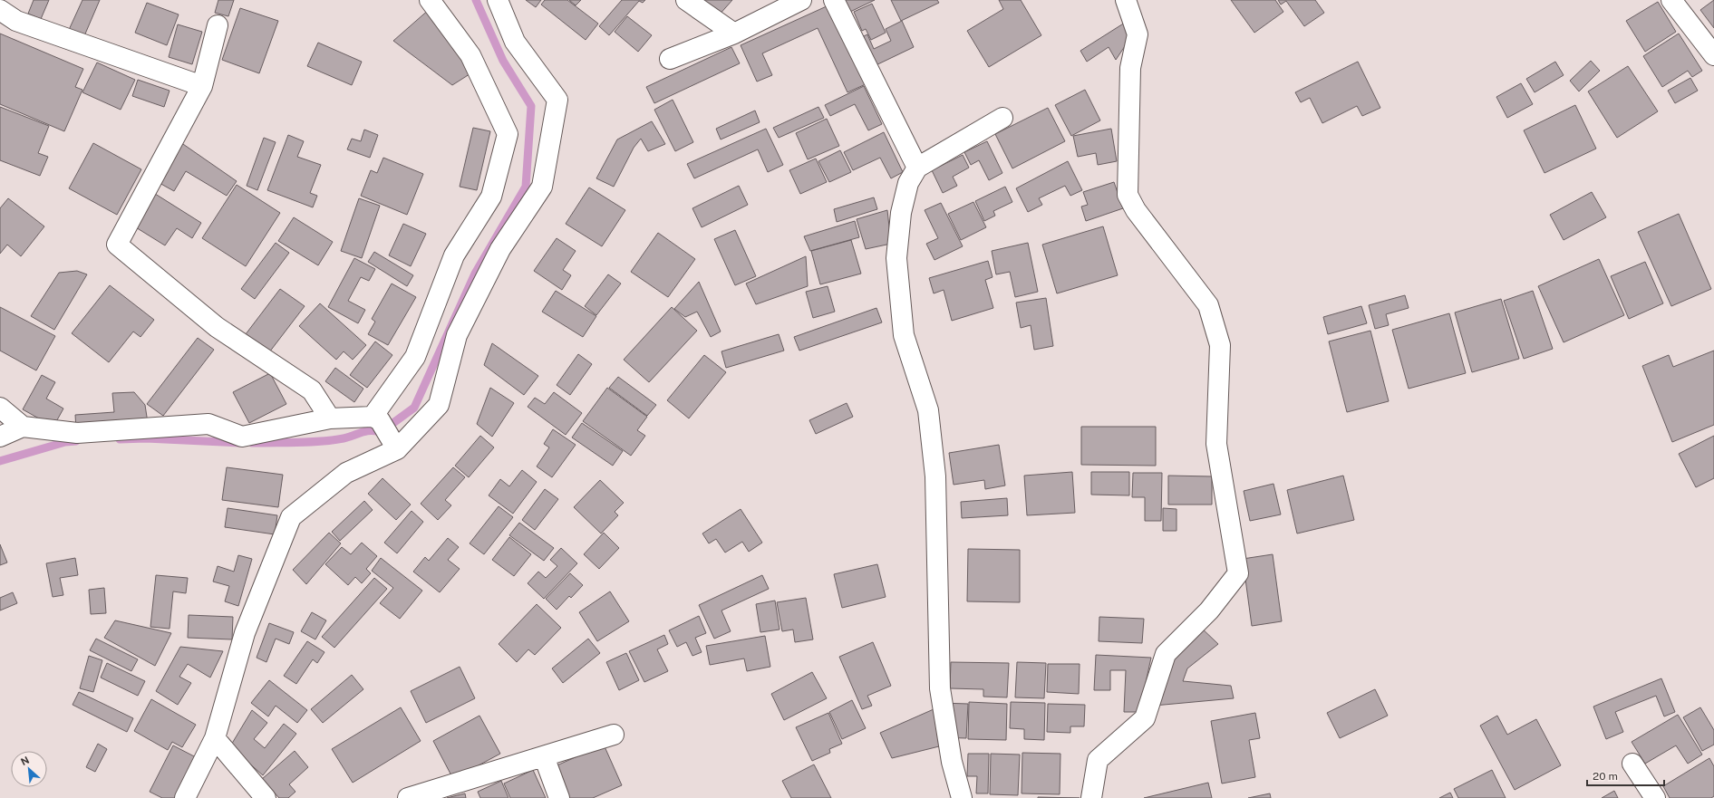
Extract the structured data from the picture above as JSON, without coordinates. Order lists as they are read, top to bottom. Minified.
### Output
{"scale_bar":"20 m","north":"top left"}
